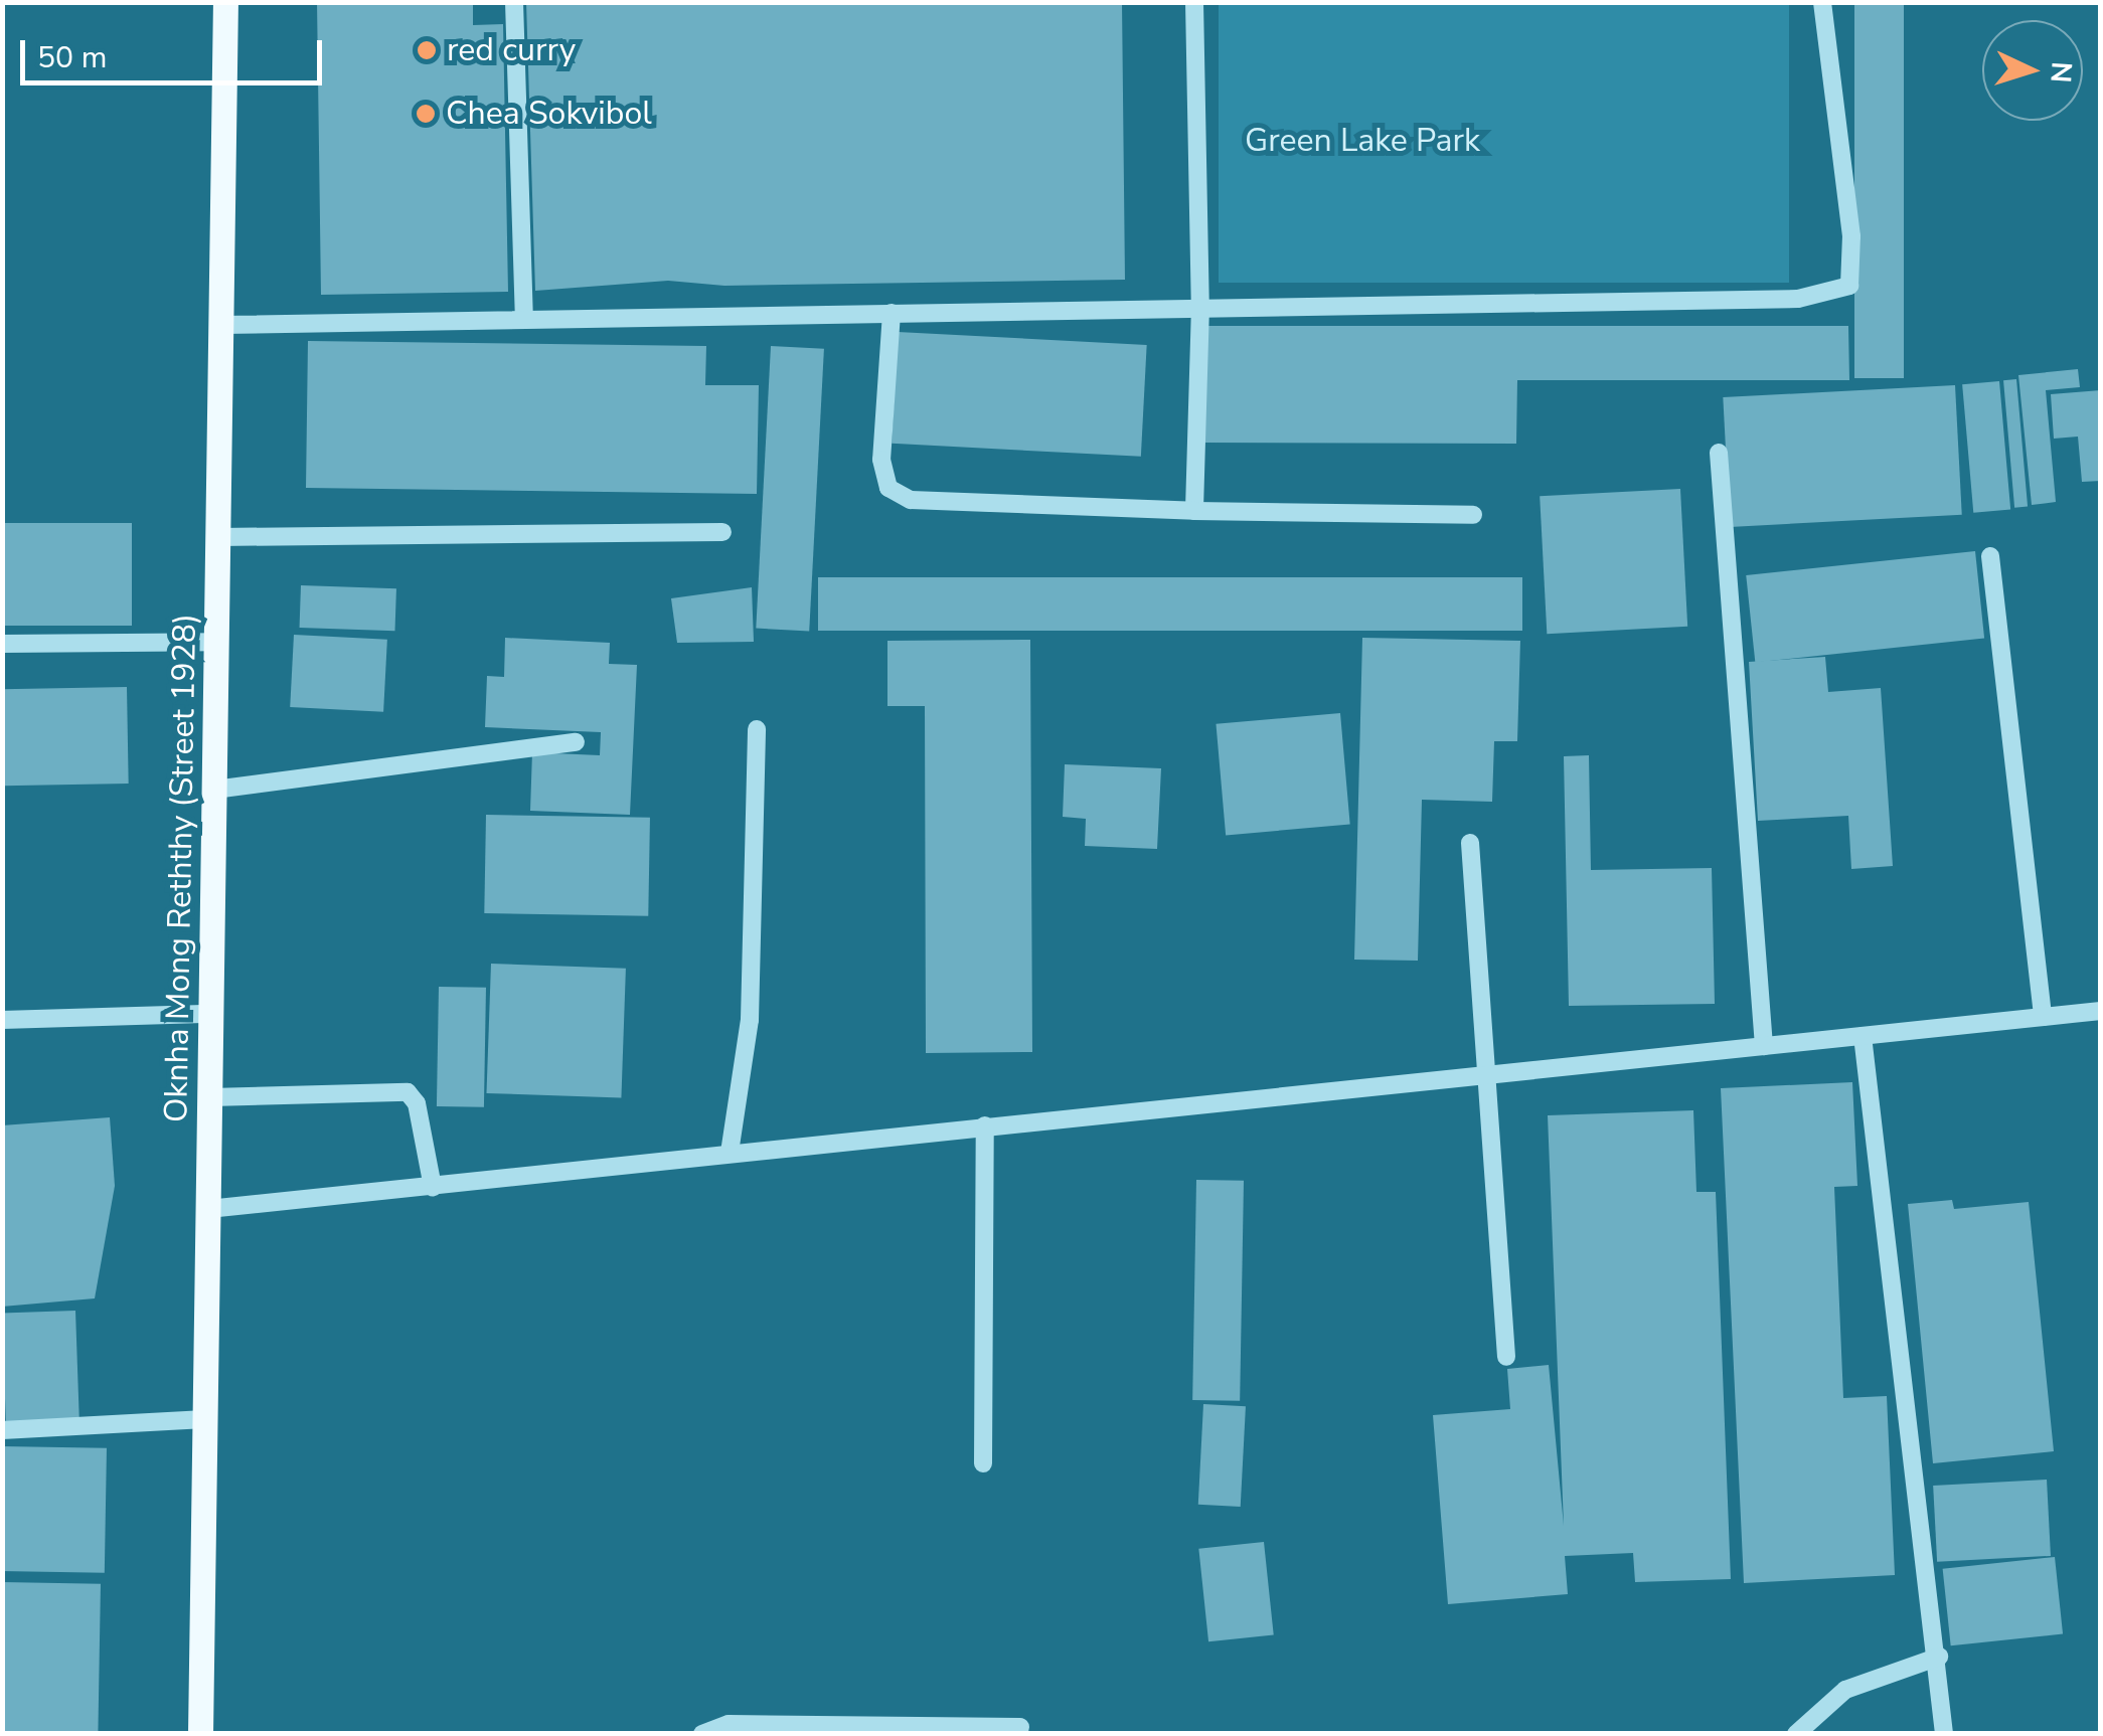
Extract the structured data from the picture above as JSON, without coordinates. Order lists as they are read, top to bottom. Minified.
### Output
{"streets":{"main road":["Oknha Mong Reththy (Street 1928)"]},"parks":["Green Lake Park"],"places":["red curry","Chea Sokvibol"],"scale_bar":"50 m","north":"right"}
